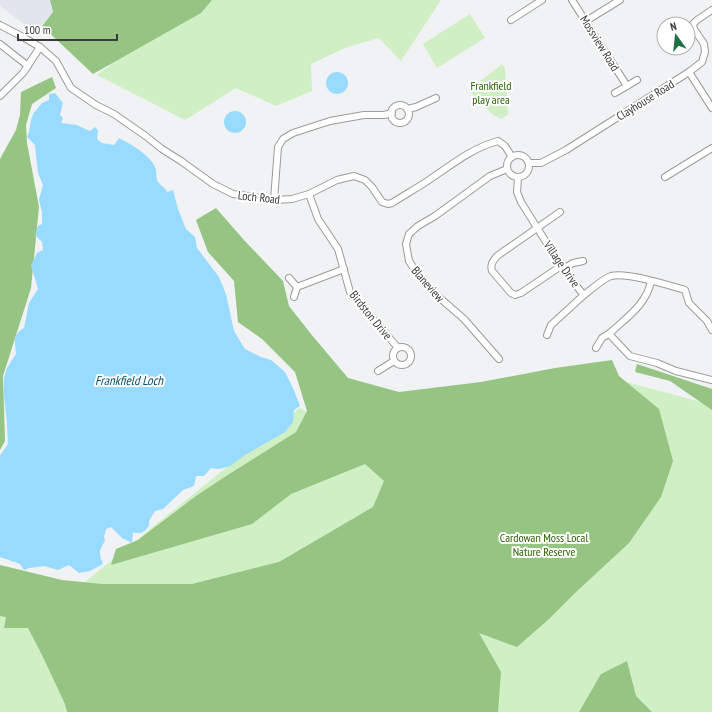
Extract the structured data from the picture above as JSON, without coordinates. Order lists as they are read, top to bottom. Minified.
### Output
{"streets":{"street":["Mossview Road","Clayhouse Road","Loch Road","Village Drive","Blaneview","Birdston Drive"]},"crossings":[["Clayhouse Road","Loch Road"],["Clayhouse Road","Village Drive"],["Clayhouse Road","Blaneview"],["Loch Road","Village Drive"],["Loch Road","Blaneview"],["Loch Road","Birdston Drive"],["Village Drive","Blaneview"]],"water":["Frankfield Loch"],"parks":["Frankfield play area","Cardowan Moss Local Nature Reserve"],"scale_bar":"100 m","north":"top"}
